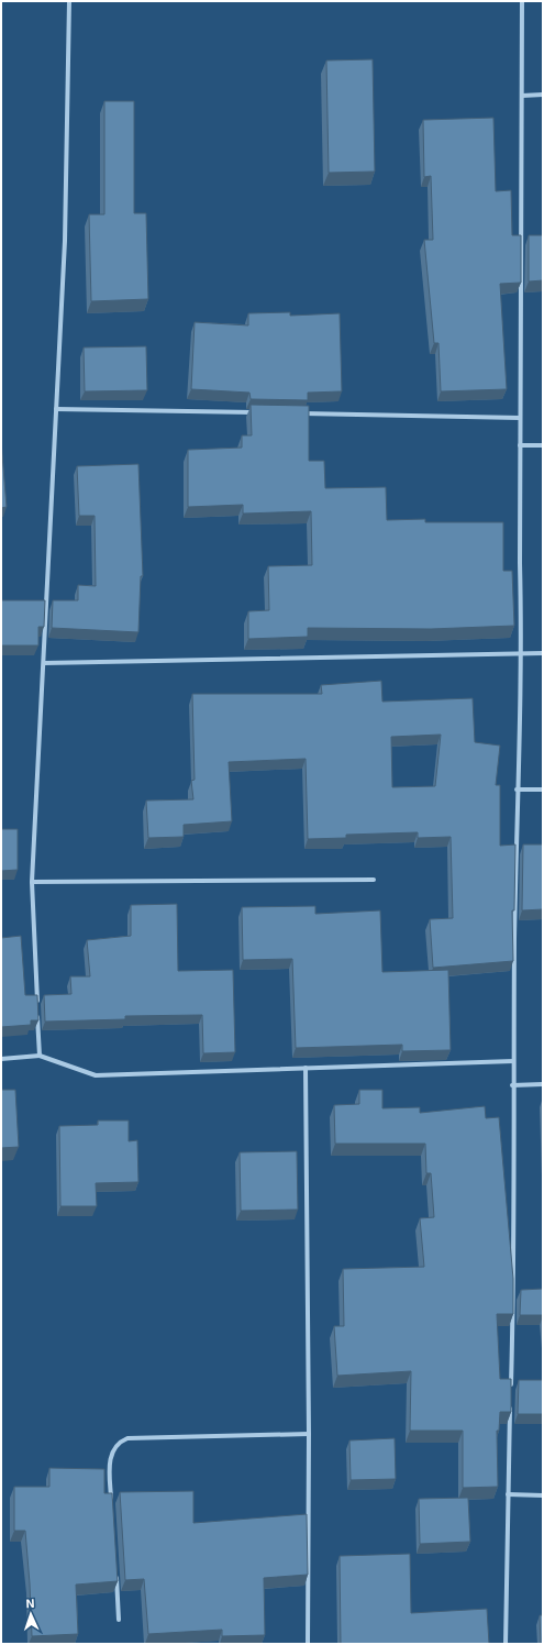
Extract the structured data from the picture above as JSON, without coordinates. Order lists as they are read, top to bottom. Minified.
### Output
{"north":"top"}
